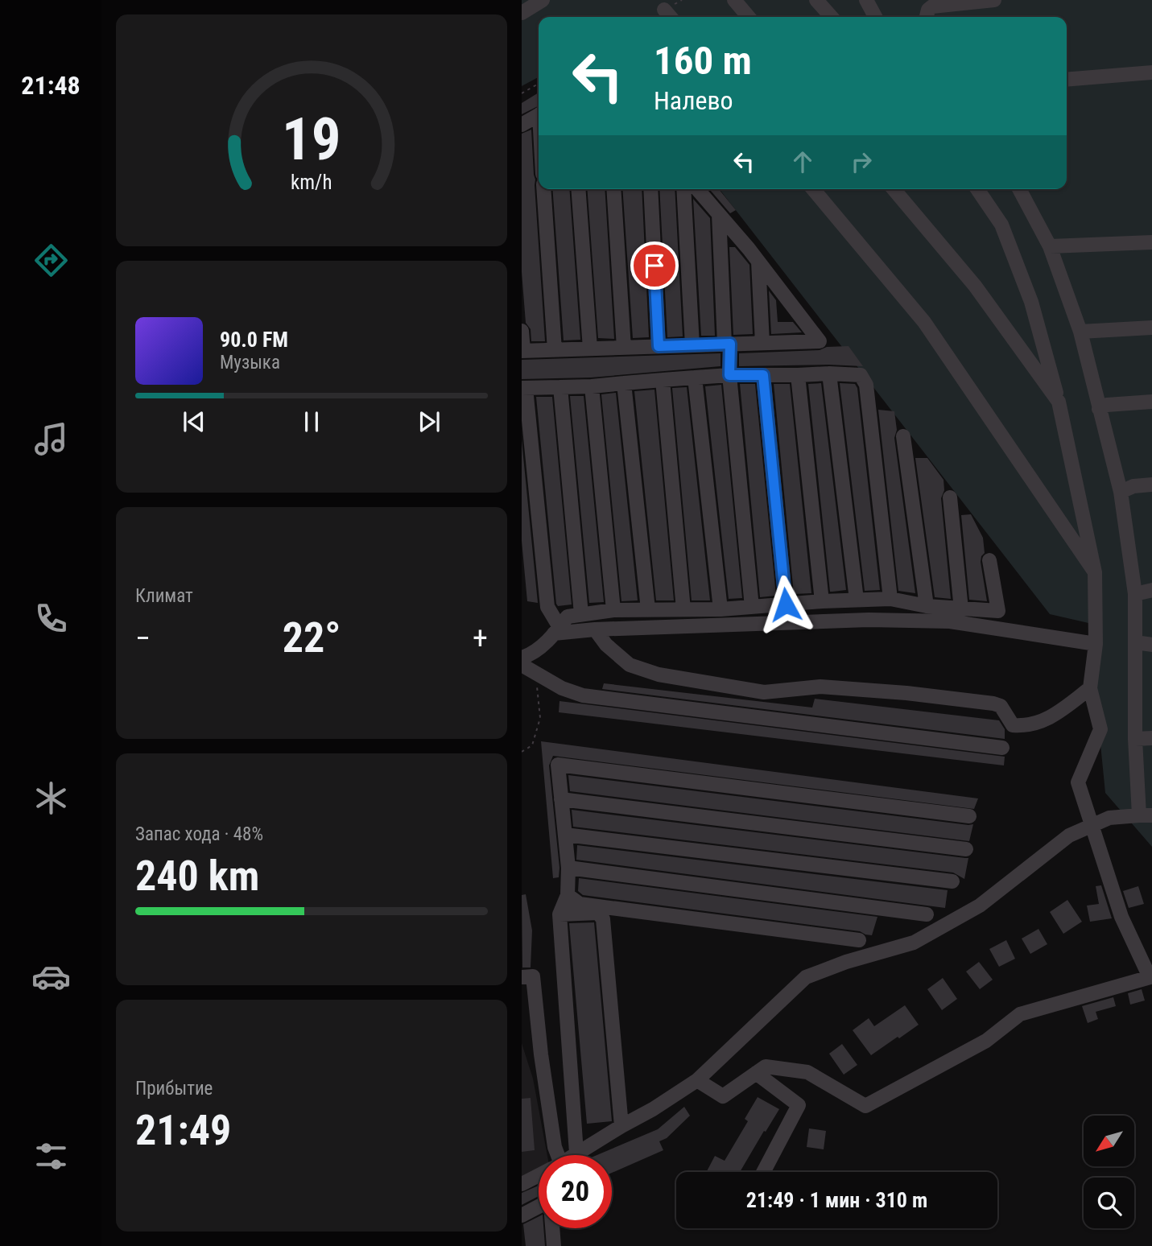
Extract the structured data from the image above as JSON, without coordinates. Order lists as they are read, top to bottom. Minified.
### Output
{"north":"bottom left","page":{"tabs":"21:48","turn":["160 m","Налево"],"song":["90.0 FM","Музыка"],"tile":["Климат",["Запас хода · 48%","240 km"],["Прибытие","21:49"]],"heat":["−","22°","+"],"limit":"20","trip":"21:49 · 1 мин · 310 m","gauge":["19","km/h"]}}
